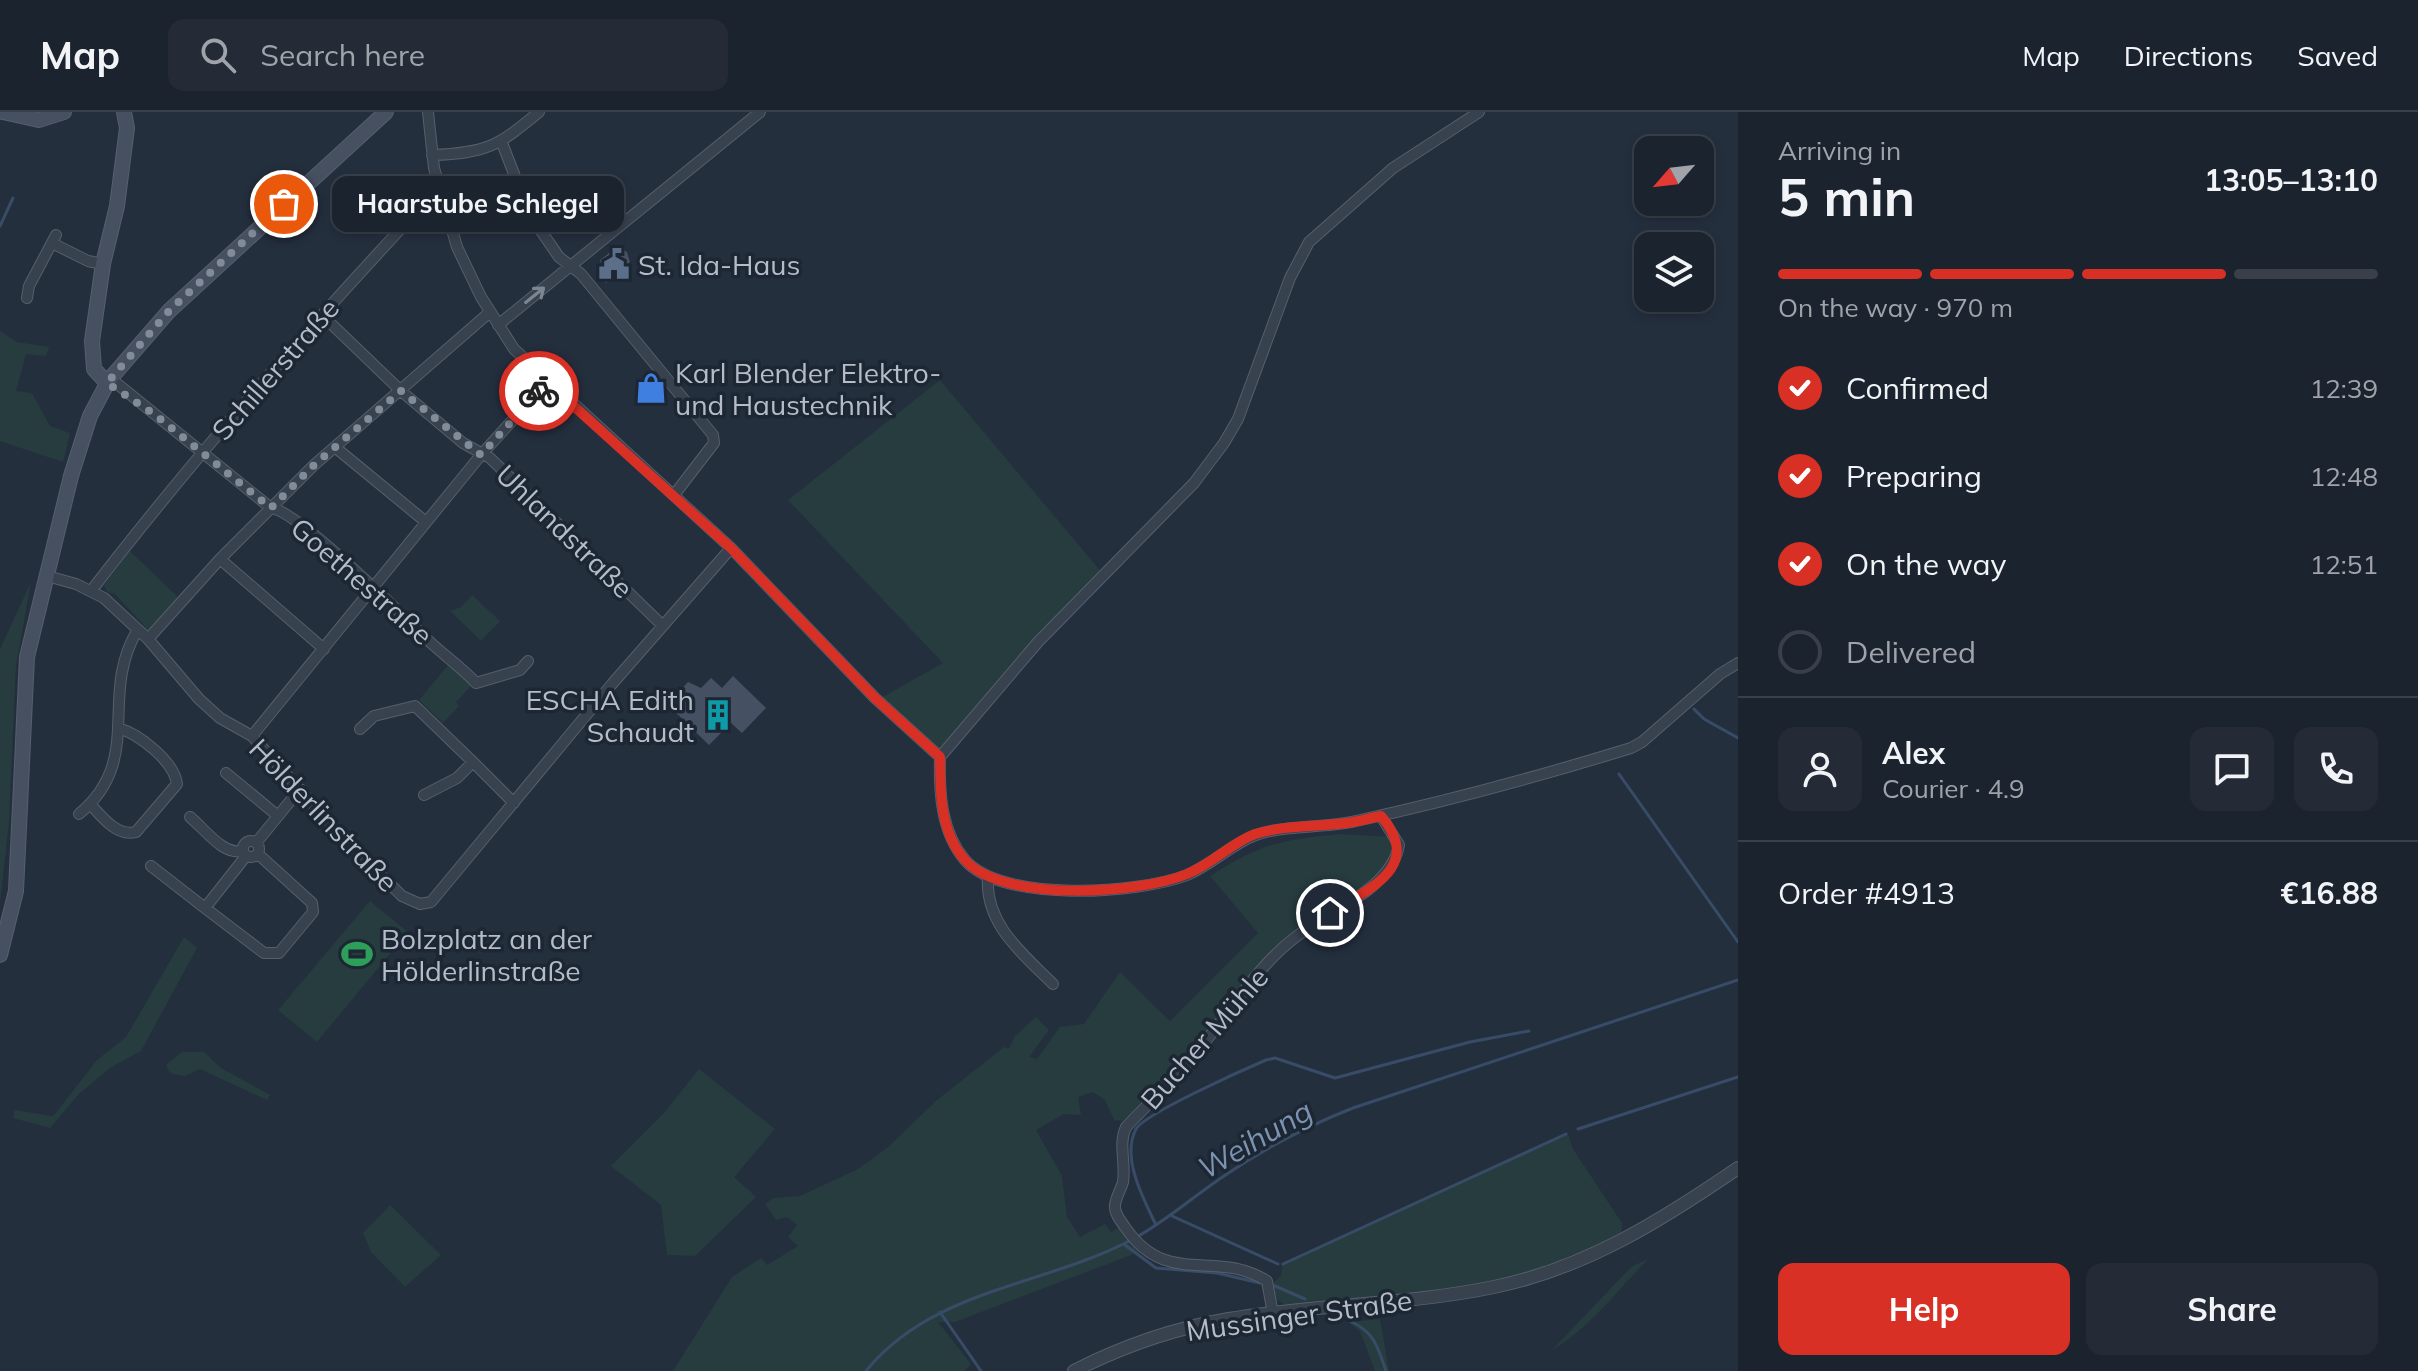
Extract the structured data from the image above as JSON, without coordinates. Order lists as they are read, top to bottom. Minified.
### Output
{"streets":{"street":["Schillerstraße","Uhlandstraße","Goethestraße","Hölderlinstraße","Bucher Mühle","Mussinger Straße"]},"crossings":[["Schillerstraße","Uhlandstraße"],["Schillerstraße","Goethestraße"],["Schillerstraße","Hölderlinstraße"],["Bucher Mühle","Mussinger Straße"]],"water":["Weihung"],"places":{"other":["Haarstube Schlegel"],"public building":["St. Ida-Haus"],"shop":["Karl Blender Elektro- und Haustechnik"],"building":["ESCHA Edith Schaudt"],"sports":["Bolzplatz an der Hölderlinstraße"]},"north":"bottom left","page":{"header":"Map","search":"Search here","nav":["Map","Directions","Saved"],"heading":["5 min","Arriving in","13:05–13:10"],"panel":["Alex","Courier · 4.9","Order #4913","€16.88"],"bubble":"Haarstube Schlegel","bar":"On the way · 970 m","list":[["Confirmed","12:39"],["Preparing","12:48"],["On the way","12:51"],"Delivered"],"buttons":["Help","Share"]}}
